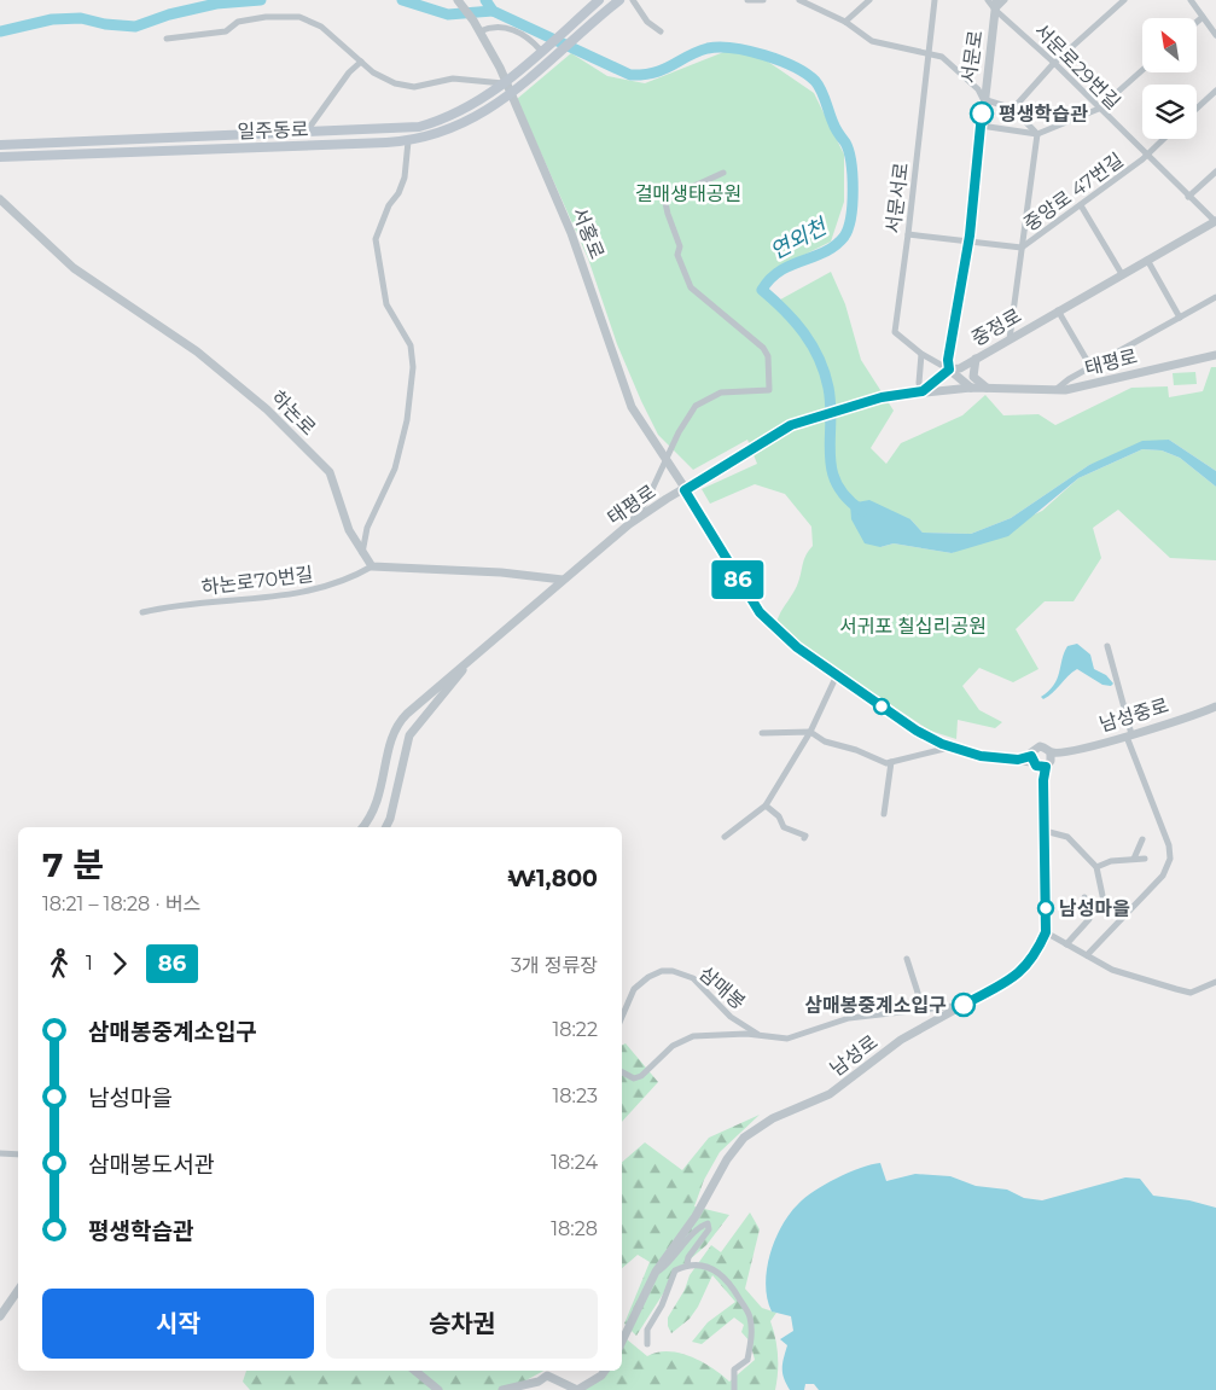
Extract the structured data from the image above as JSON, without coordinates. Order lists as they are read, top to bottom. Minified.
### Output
{"streets":{"main road":["일주동로"],"street":["서문로","서문로29번길","중앙로 47번길","서문서로","서홍로","중정로","태평로","하논로","하논로70번길","남성중로","삼매봉","남성로"]},"crossings":[["서문로","서문로29번길"],["서문로","중앙로 47번길"],["서문로","서문서로"],["서문로","중정로"],["서문로29번길","중앙로 47번길"],["서문로29번길","중정로"],["일주동로","서홍로"],["중앙로 47번길","서문서로"],["서문서로","중정로"],["서홍로","태평로"],["서홍로","남성중로"],["태평로","남성중로"],["하논로","하논로70번길"],["남성중로","남성로"],["삼매봉","남성로"]],"water":["연외천"],"parks":["걸매생태공원","서귀포 칠십리공원"],"places":["평생학습관","남성마을","삼매봉중계소입구"],"lines":["bus line 86"],"north":"top left","page":{"on_map":"86","heading":["7 분","18:21 – 18:28 · 버스","₩1,800"],"legs":["1","86","3개 정류장"],"list":[{"name":"삼매봉중계소입구","value":"18:22"},{"name":"남성마을","value":"18:23"},{"name":"삼매봉도서관","value":"18:24"},{"name":"평생학습관","value":"18:28"}],"buttons":["시작","승차권"]}}
